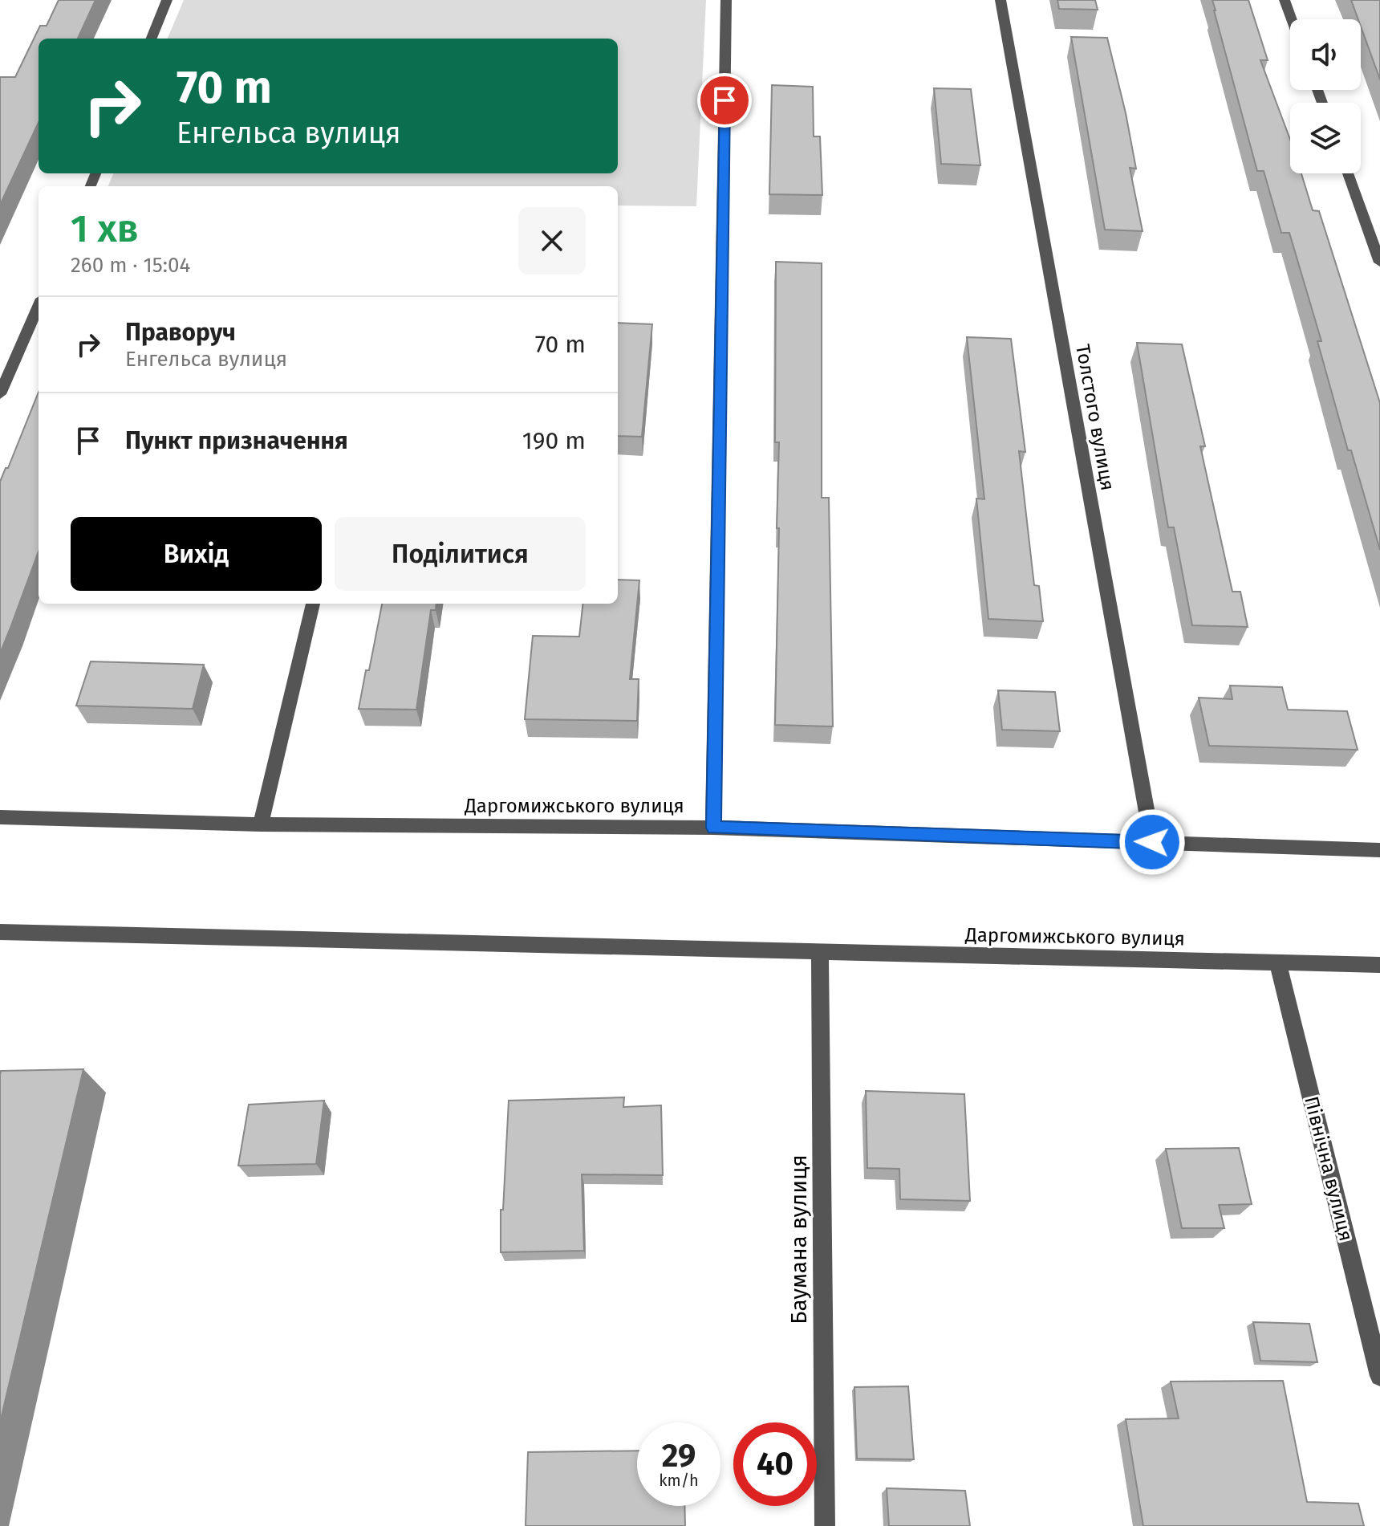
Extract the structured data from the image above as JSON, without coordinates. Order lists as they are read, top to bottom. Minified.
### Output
{"streets":{"street":["Толстого вулиця","Даргомижського вулиця","Північна вулиця","Баумана вулиця"]},"crossings":[["Толстого вулиця","Даргомижського вулиця"],["Даргомижського вулиця","Північна вулиця"],["Даргомижського вулиця","Баумана вулиця"]],"page":{"turn":["70 m","Енгельса вулиця"],"heading":["1 хв","260 m · 15:04"],"list":[{"name":"Праворуч","note":"Енгельса вулиця","value":"70 m"},{"name":"Пункт призначення","value":"190 m"}],"buttons":["Вихід","Поділитися"],"speed":"29 km/h","limit":"40"}}
